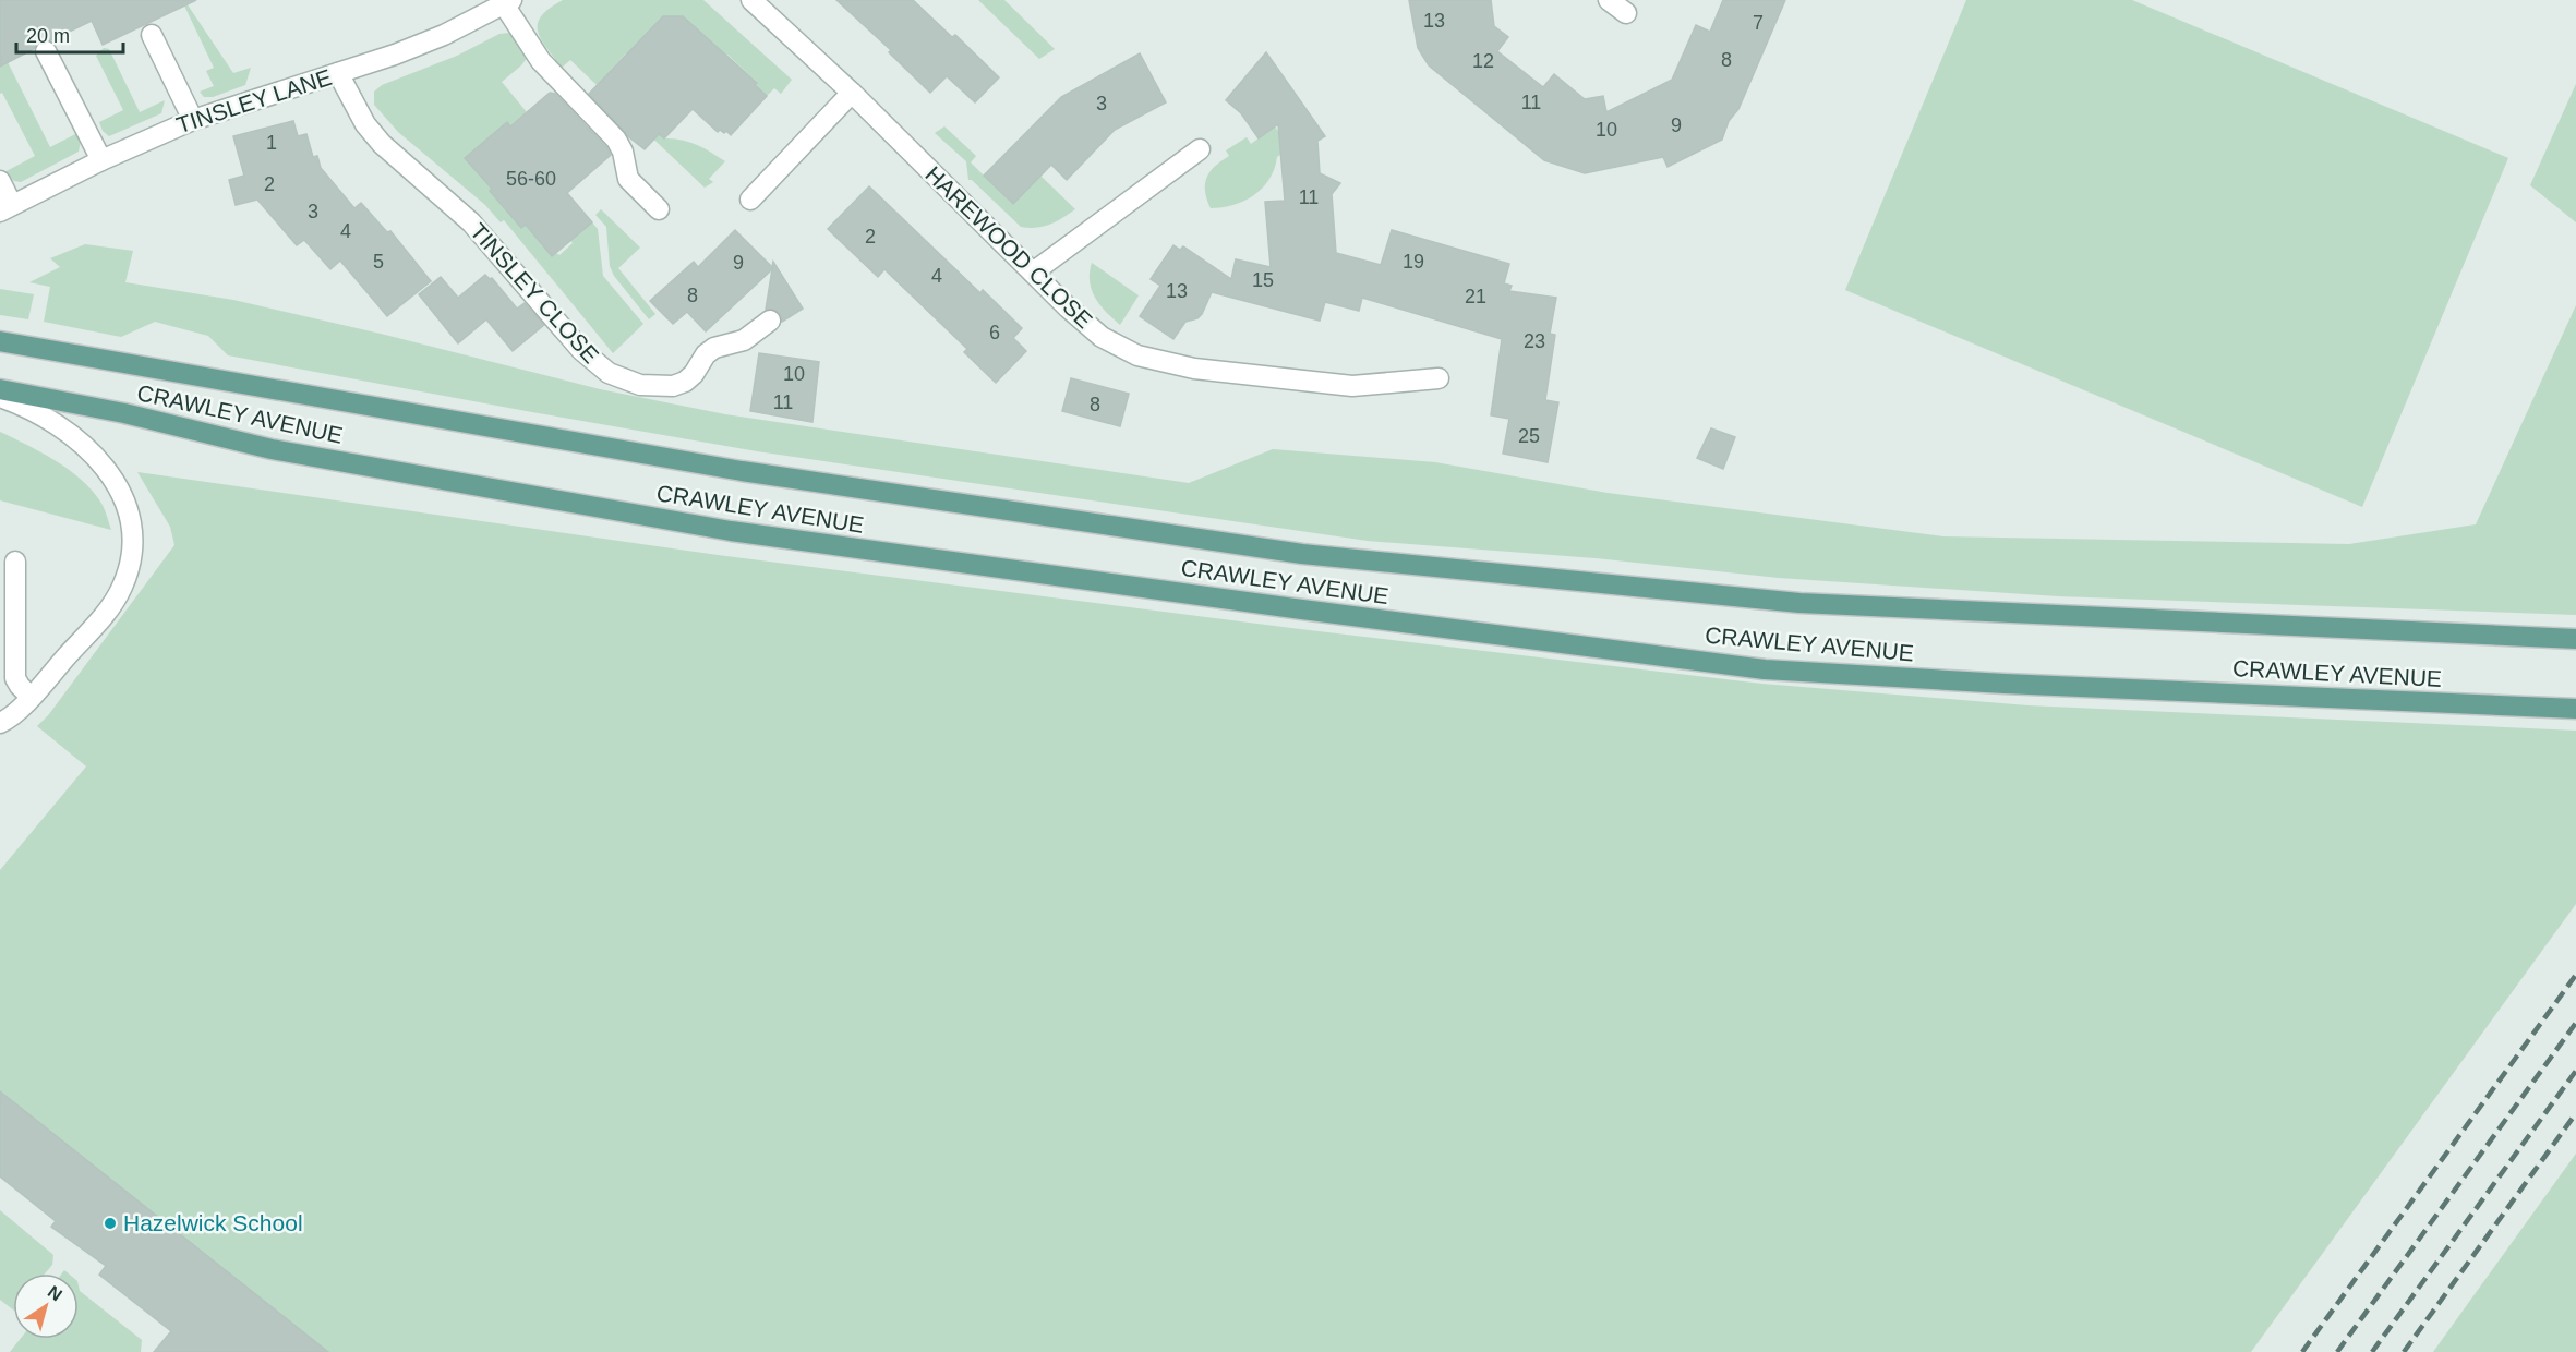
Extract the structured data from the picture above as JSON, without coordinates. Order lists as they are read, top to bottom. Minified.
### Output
{"streets":{"main road":["CRAWLEY AVENUE"],"street":["TINSLEY LANE","HAREWOOD CLOSE","TINSLEY CLOSE"]},"crossings":[["TINSLEY LANE","TINSLEY CLOSE"]],"places":["Hazelwick School"],"house_numbers":["13","7","8","12","11","3","9","10","1","56-60","2","11","3","4","2","5","19","9","4","15","13","8","21","6","23","10","11","8","25"],"scale_bar":"20 m","north":"top right"}
